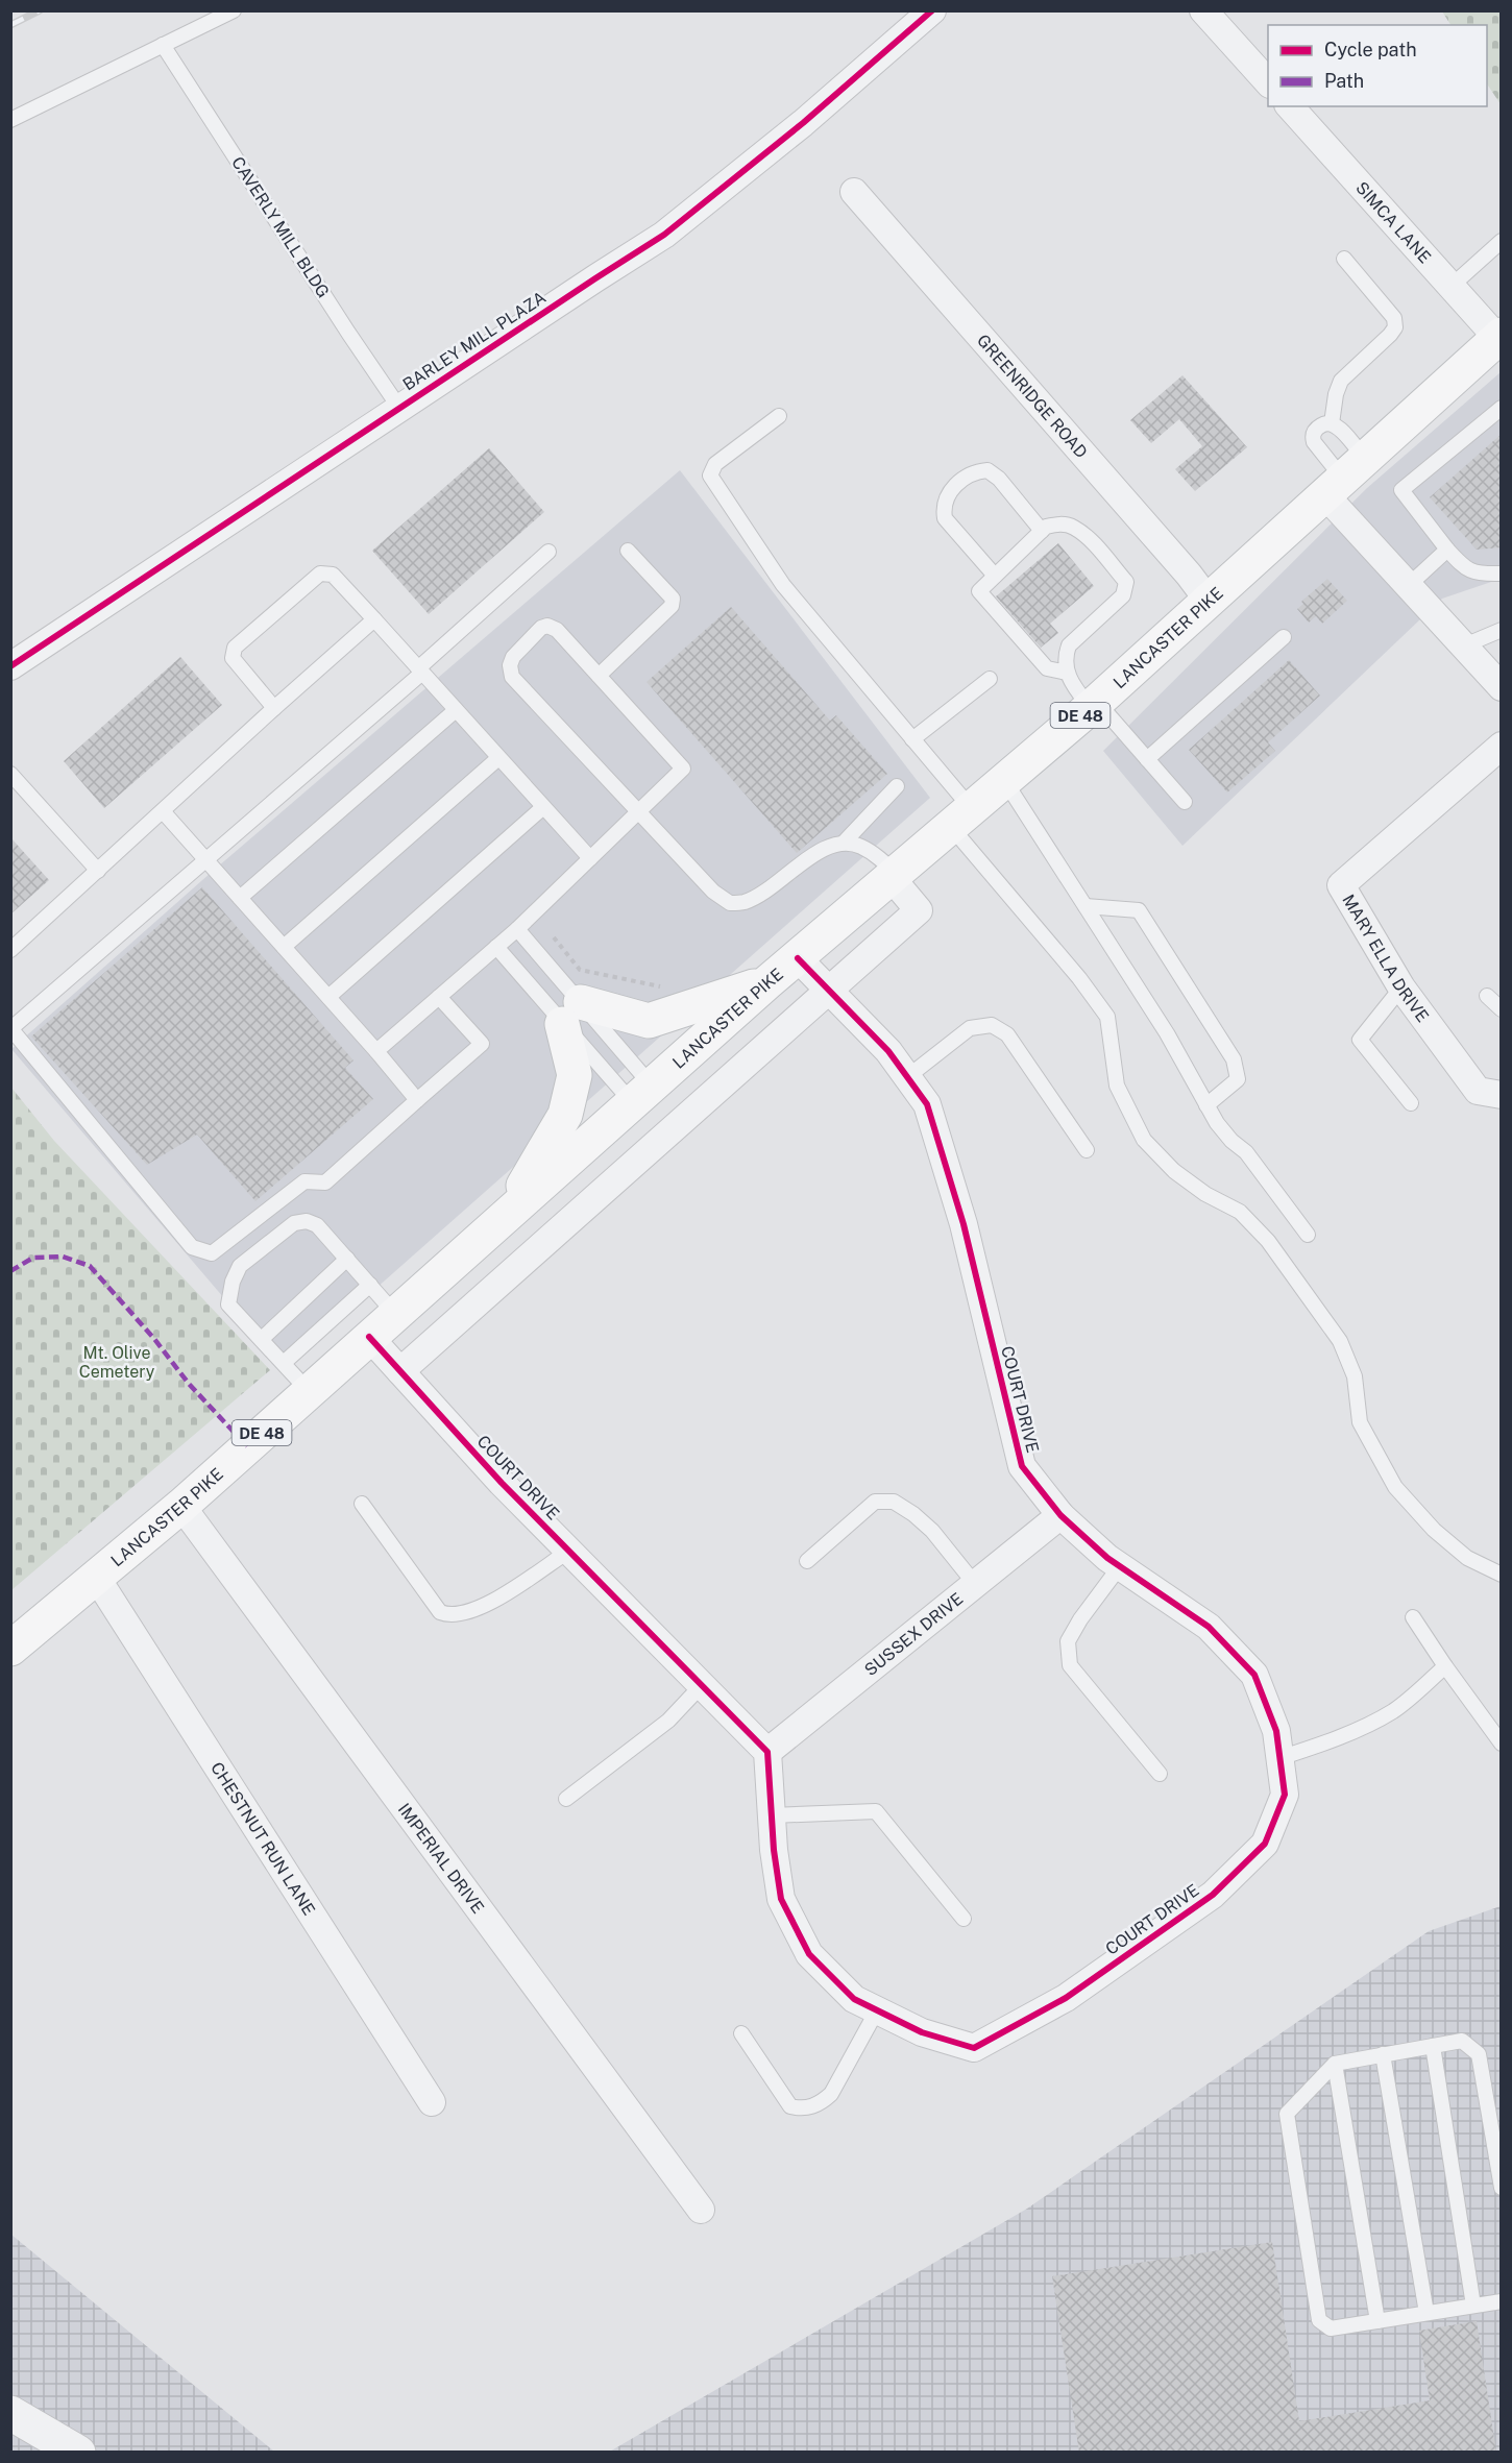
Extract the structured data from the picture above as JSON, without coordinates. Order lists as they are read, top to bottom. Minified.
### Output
{"streets":{"main road":["LANCASTER PIKE","DE 48"],"street":["SIMCA LANE","BARLEY MILL PLAZA","GREENRIDGE ROAD","MARY ELLA DRIVE","COURT DRIVE","SUSSEX DRIVE","CHESTNUT RUN LANE","IMPERIAL DRIVE"],"lane":["CAVERLY MILL BLDG"]},"crossings":[["SIMCA LANE","LANCASTER PIKE"],["CAVERLY MILL BLDG","BARLEY MILL PLAZA"],["GREENRIDGE ROAD","LANCASTER PIKE"],["LANCASTER PIKE","COURT DRIVE"],["LANCASTER PIKE","CHESTNUT RUN LANE"],["LANCASTER PIKE","IMPERIAL DRIVE"],["COURT DRIVE","SUSSEX DRIVE"]],"parks":["Mt. Olive Cemetery"],"legend":["Cycle path","Path"]}
